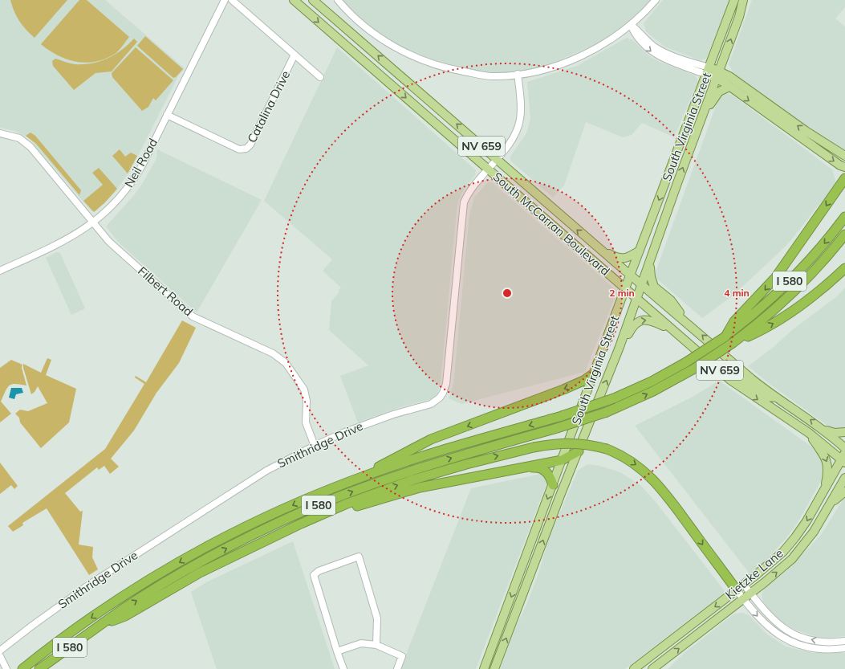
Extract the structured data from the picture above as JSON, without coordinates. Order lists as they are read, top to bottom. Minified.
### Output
{"streets":{"highway":["I 580"],"main road":["South Virginia Street","NV 659","South McCarran Boulevard","Kietzke Lane"],"street":["Catalina Drive","Neil Road","Filbert Road","Smithridge Drive"]},"crossings":[["Catalina Drive","Neil Road"],["South Virginia Street","South McCarran Boulevard"],["Neil Road","Filbert Road"],["South McCarran Boulevard","Smithridge Drive"],["South McCarran Boulevard","Kietzke Lane"],["Filbert Road","Smithridge Drive"]],"rings":["2 min","4 min"]}
